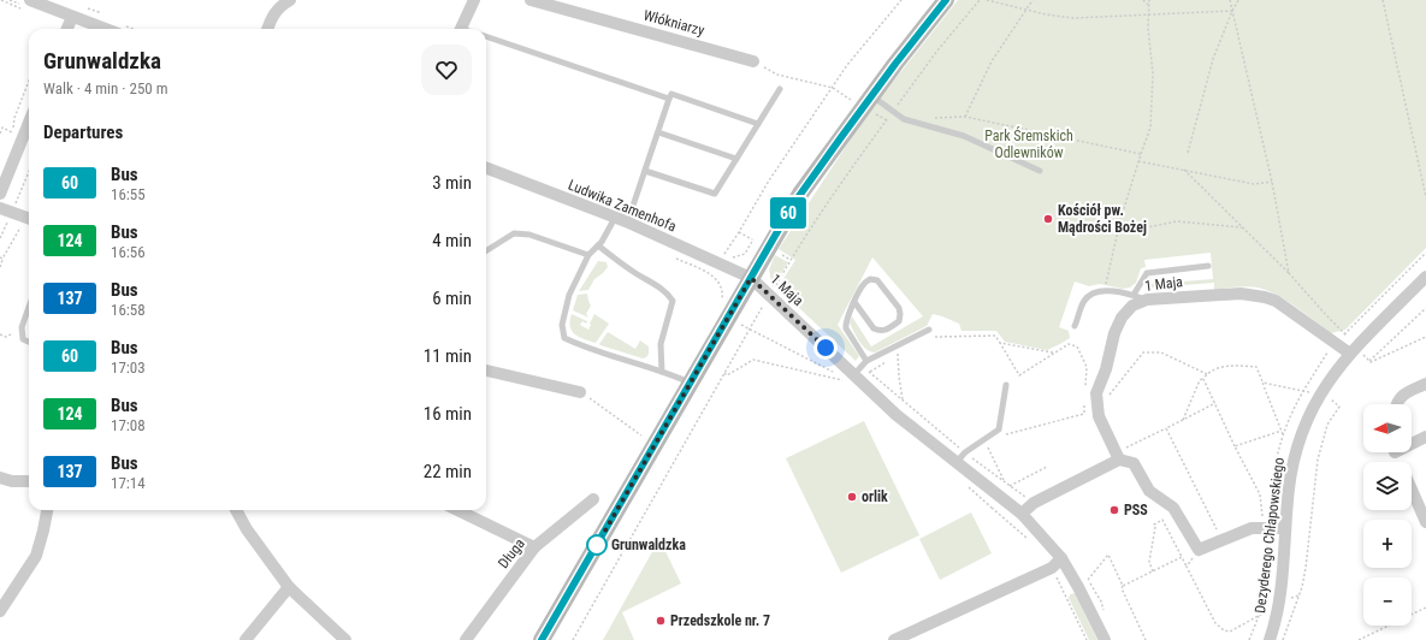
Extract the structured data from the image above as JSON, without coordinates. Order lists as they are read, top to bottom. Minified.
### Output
{"streets":{"street":["Włókniarzy","Ludwika Zamenhofa","1 Maja","Dezyderego Chłapowskiego","Długa"]},"crossings":[["Ludwika Zamenhofa","1 Maja"],["1 Maja","Dezyderego Chłapowskiego"]],"parks":["Park Śremskich Odlewników"],"places":["Kościół pw. Mądrości Bożej","orlik","PSS","Grunwaldzka","Przedszkole nr. 7"],"lines":["bus line 60"],"north":"left","page":{"on_map":"60","heading":[["Grunwaldzka","Walk · 4 min · 250 m"],"Departures"],"list":[{"mark":"60","name":"Bus","note":"16:55","value":"3 min"},{"mark":"124","name":"Bus","note":"16:56","value":"4 min"},{"mark":"137","name":"Bus","note":"16:58","value":"6 min"},{"mark":"60","name":"Bus","note":"17:03","value":"11 min"},{"mark":"124","name":"Bus","note":"17:08","value":"16 min"},{"mark":"137","name":"Bus","note":"17:14","value":"22 min"}],"map_buttons":["+","−"]}}
